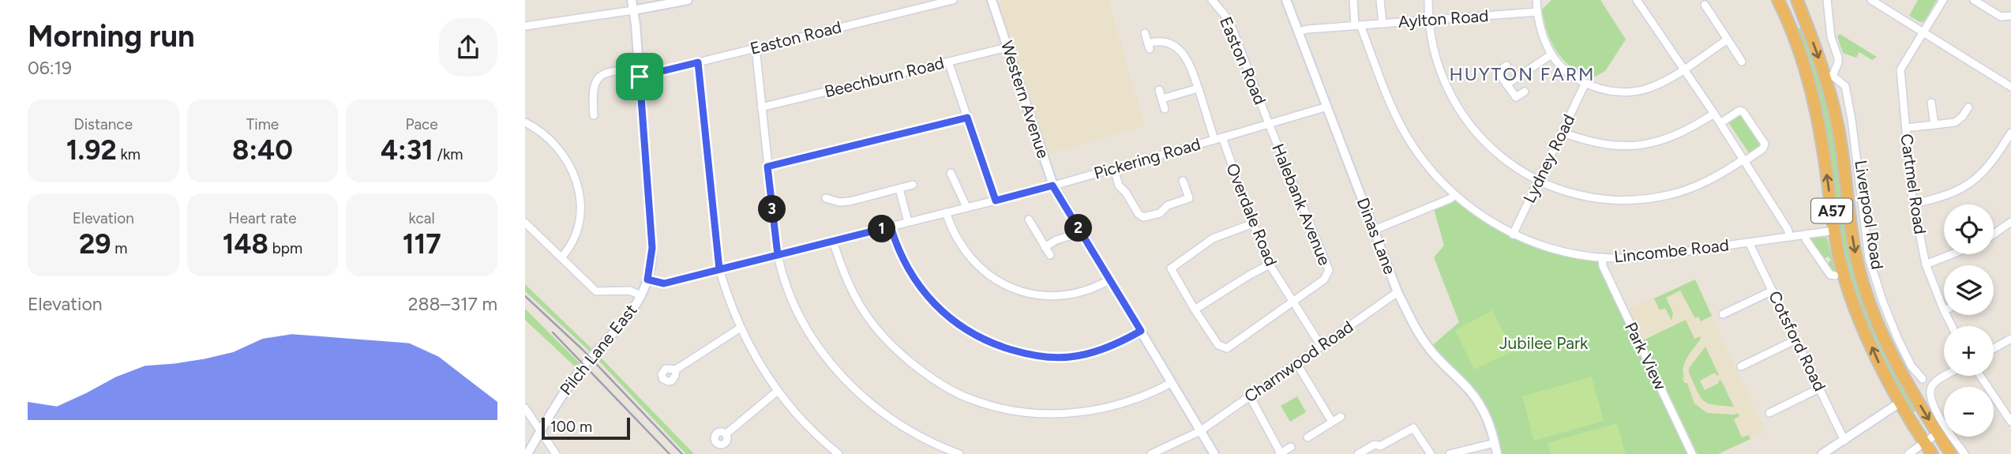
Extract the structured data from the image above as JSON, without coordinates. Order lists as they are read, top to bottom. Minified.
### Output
{"streets":{"highway":["A57","Liverpool Road"],"street":["Aylton Road","Easton Road","Beechburn Road","Western Avenue","Pickering Road","Lydney Road","Cartmel Road","Halebank Avenue","Overdale Road","Dinas Lane","Lincombe Road","Cotsford Road","Pilch Lane East","Park View","Charnwood Road"]},"crossings":[["Aylton Road","Dinas Lane"],["Aylton Road","Lincombe Road"],["Easton Road","Pickering Road"],["Easton Road","Halebank Avenue"],["Easton Road","Dinas Lane"],["Easton Road","Pilch Lane East"],["Beechburn Road","Western Avenue"],["Western Avenue","Pickering Road"],["Western Avenue","Charnwood Road"],["Pickering Road","Overdale Road"],["Pickering Road","Pilch Lane East"],["Lydney Road","Lincombe Road"],["Halebank Avenue","Overdale Road"],["Overdale Road","Charnwood Road"],["Liverpool Road","Lincombe Road"],["Dinas Lane","Charnwood Road"],["Lincombe Road","Cotsford Road"],["Lincombe Road","Park View"]],"districts":["HUYTON FARM"],"parks":["Jubilee Park"],"scale_bar":"100 m","page":{"heading":["Morning run","06:19"],"stats":[["Distance","1.92 km"],["Time","8:40"],["Pace","4:31 /km"],["Elevation","29 m"],["Heart rate","148 bpm"],["kcal","117"]],"pins":["3","2","1"],"map_buttons":["+","−"],"chart":["Elevation","288–317 m"],"scale":"100 m"}}
